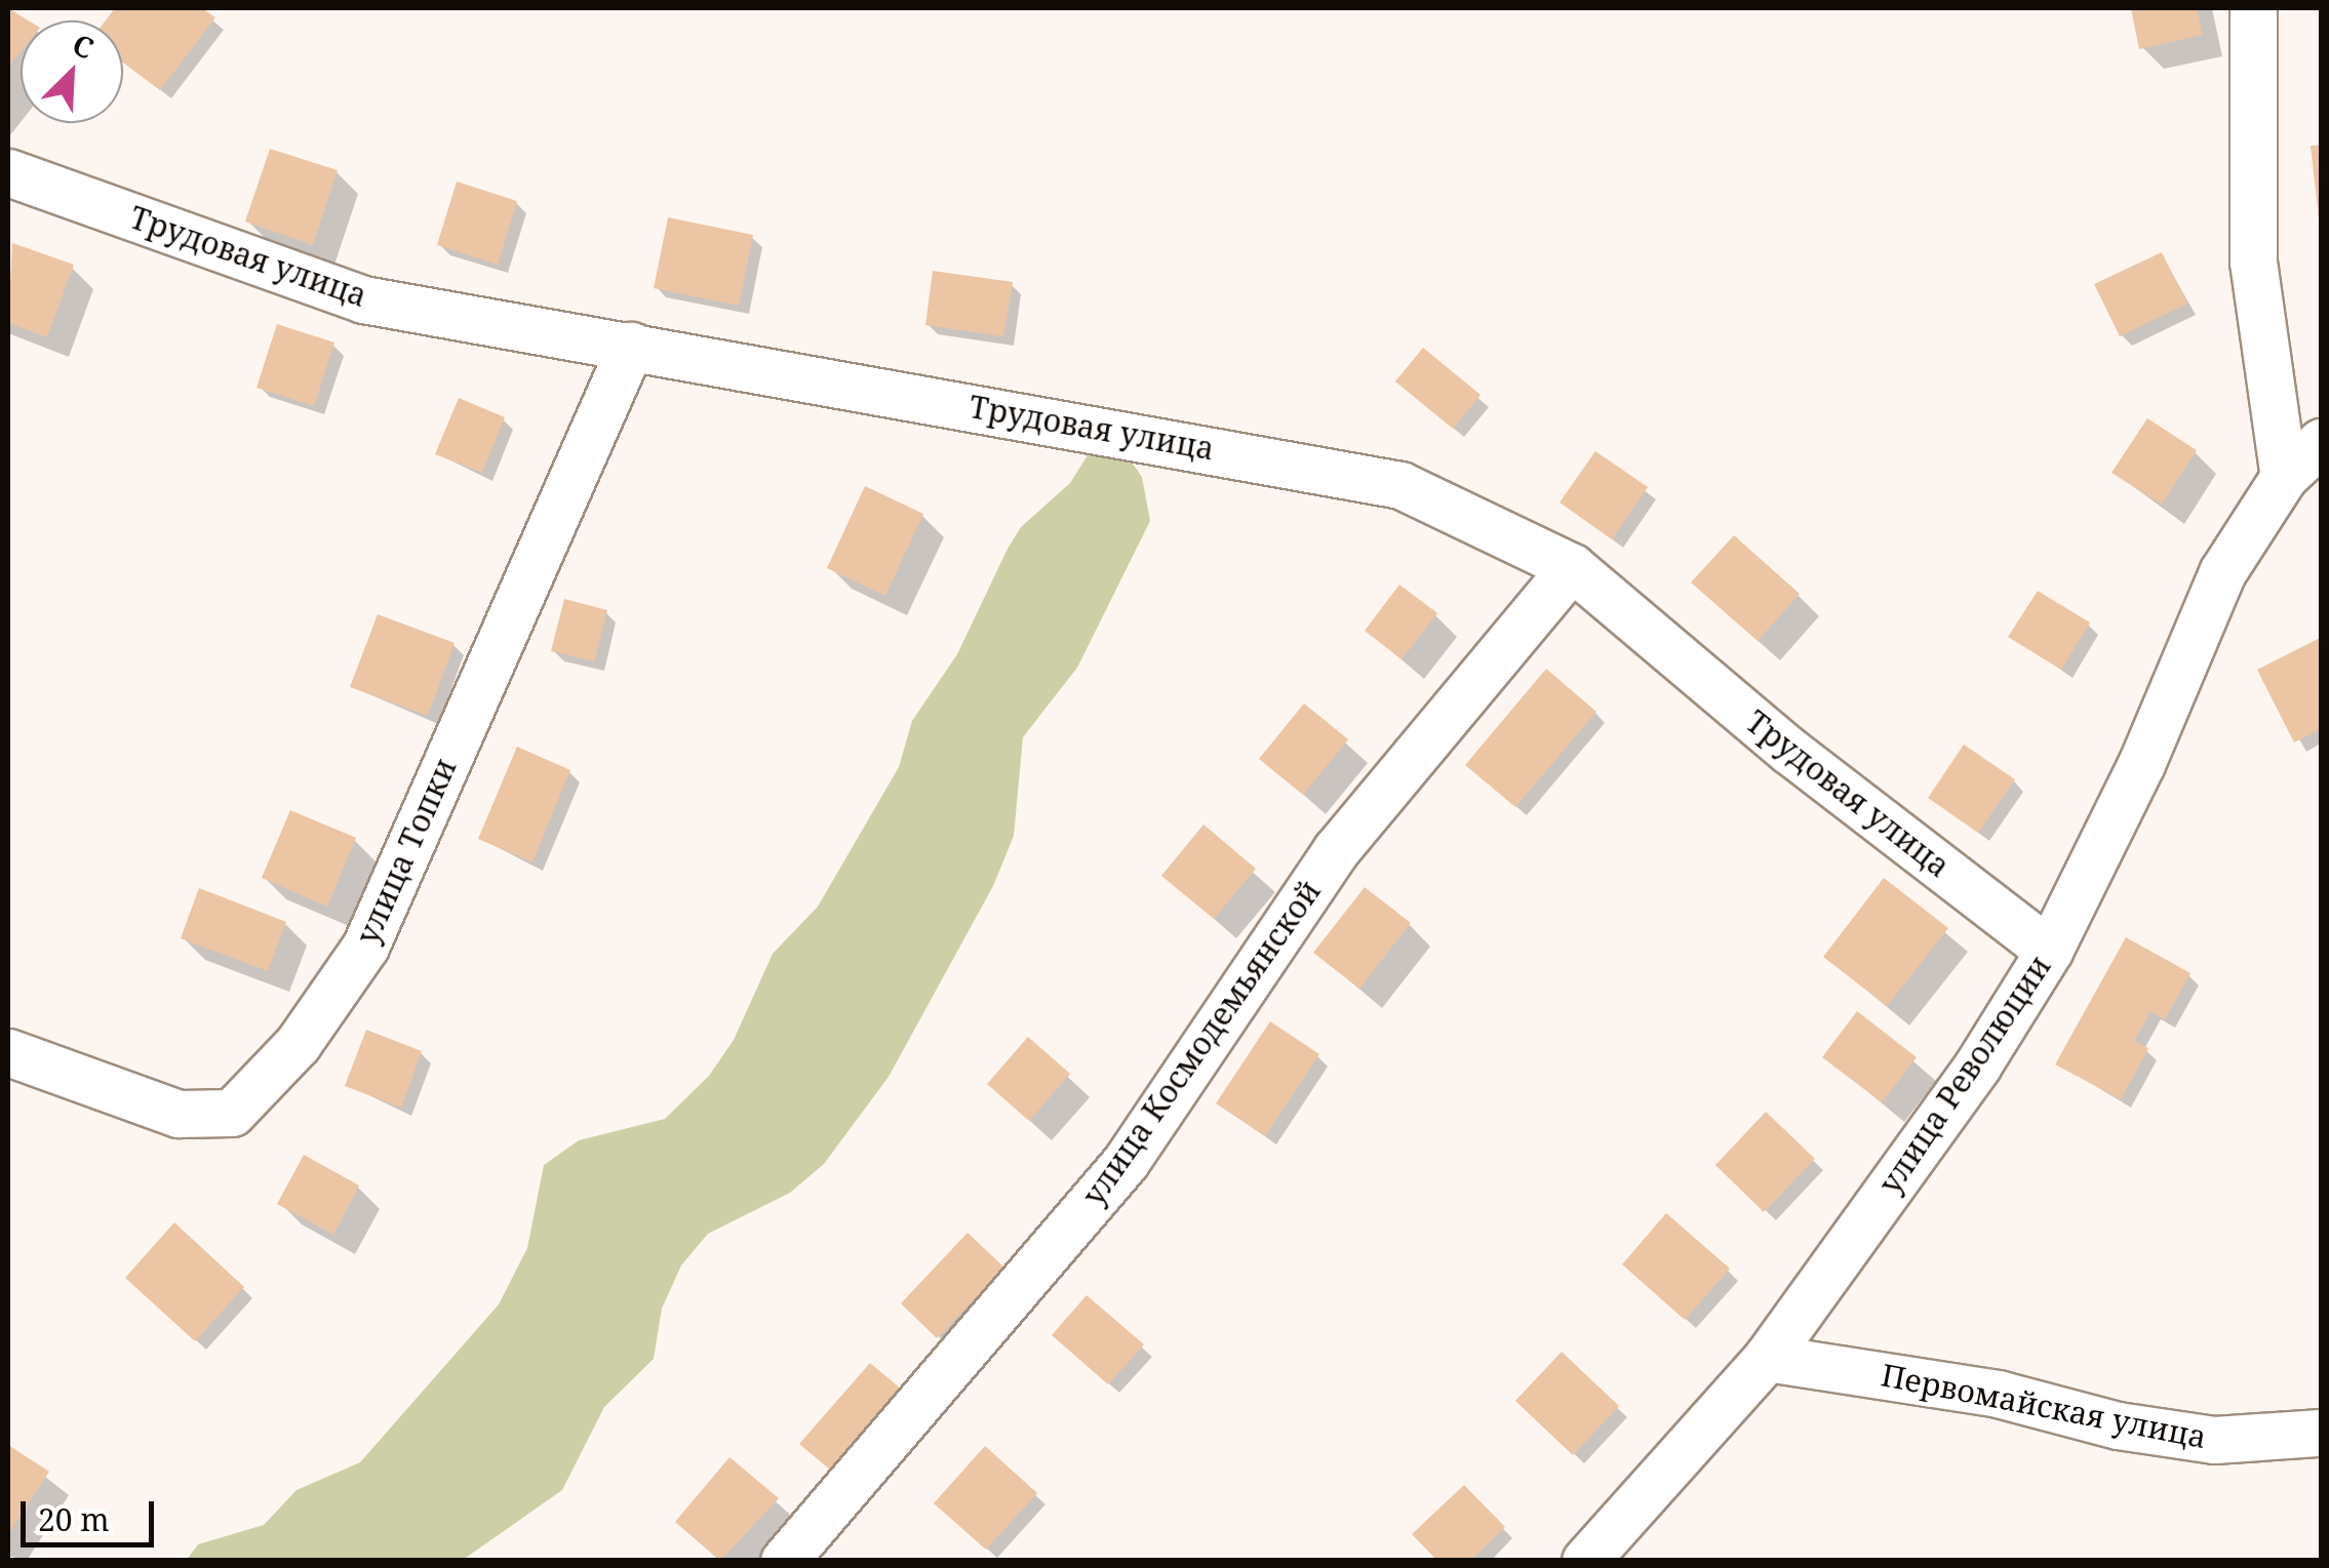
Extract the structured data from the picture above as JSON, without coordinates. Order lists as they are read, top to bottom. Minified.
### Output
{"streets":{"street":["Трудовая улица","улица Топки","улица Космодемьянской","улица Революции","Первомайская улица"]},"crossings":[["Трудовая улица","улица Топки"],["Трудовая улица","улица Космодемьянской"],["Трудовая улица","улица Революции"],["улица Революции","Первомайская улица"]],"scale_bar":"20 m","north":"top right"}
